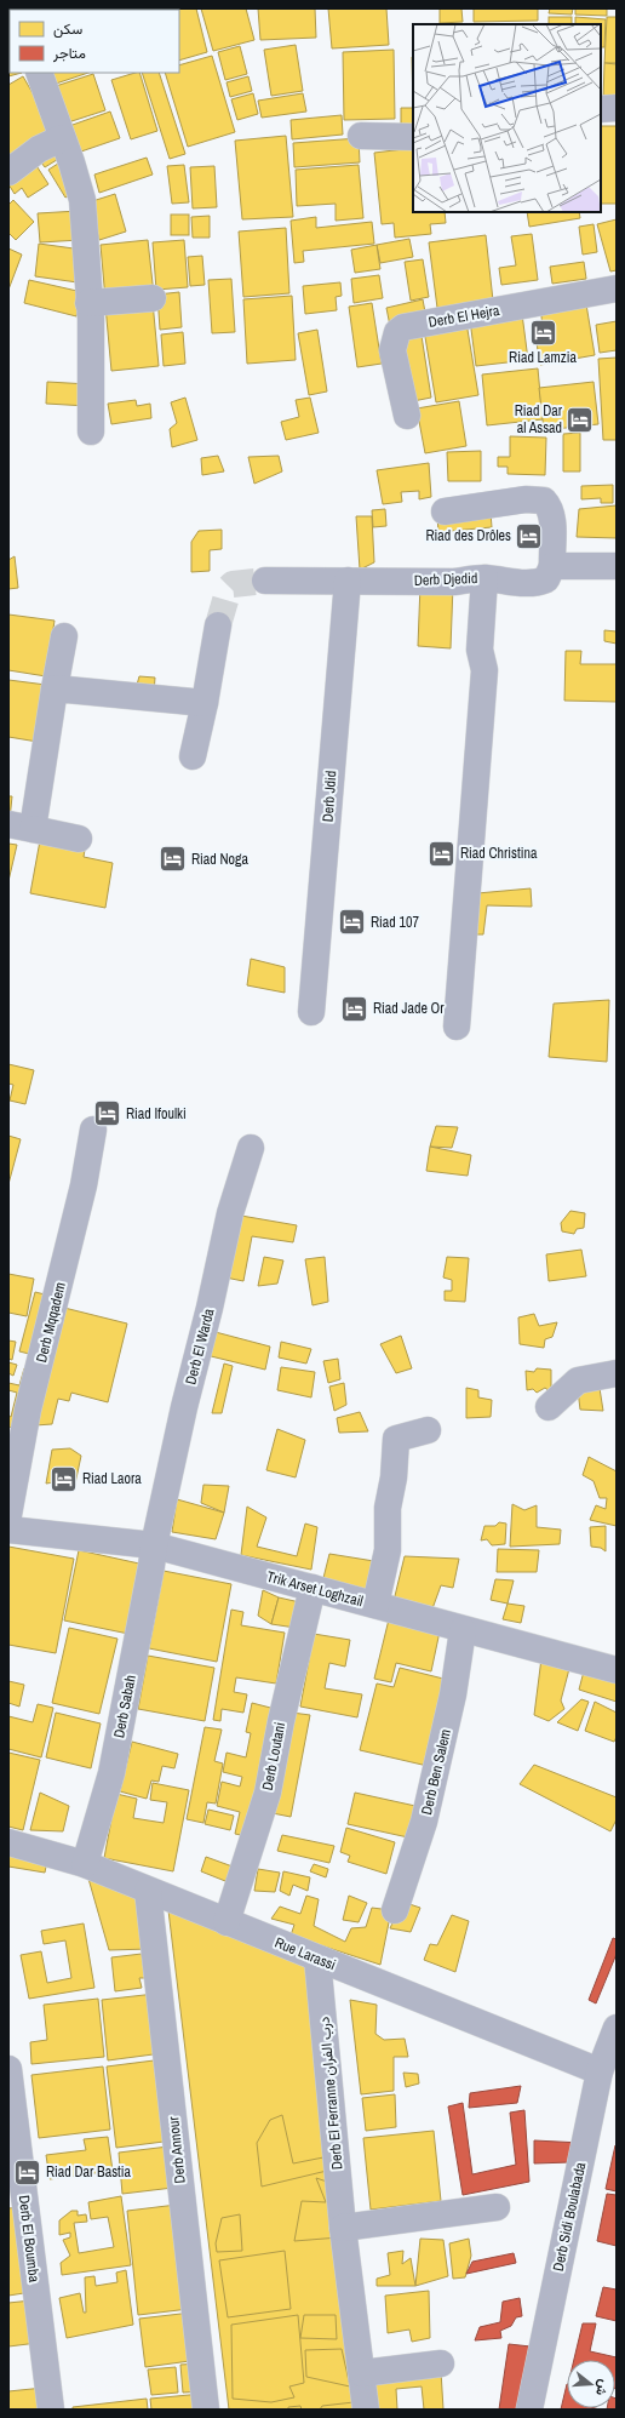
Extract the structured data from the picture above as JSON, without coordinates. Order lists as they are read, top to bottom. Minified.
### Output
{"streets":{"street":["Derb El Hejra","Derb Djedid","Derb Jdid","Derb Mqqadem","Derb El Warda","Trik Arset Loghzail","Derb Sabah","Derb Loutani","Derb Ben Salem","Rue Larassi","Derb El Ferranne درب الفران","Derb Annour","Derb Sidi Boulabada","Derb El Boumba"]},"crossings":[["Derb Djedid","Derb Jdid"],["Derb El Warda","Trik Arset Loghzail"],["Derb El Warda","Derb Sabah"],["Trik Arset Loghzail","Derb Sabah"],["Trik Arset Loghzail","Derb Loutani"],["Trik Arset Loghzail","Derb Ben Salem"],["Derb Sabah","Rue Larassi"],["Derb Loutani","Rue Larassi"],["Rue Larassi","Derb El Ferranne درب الفران"],["Rue Larassi","Derb Annour"],["Rue Larassi","Derb Sidi Boulabada"]],"places":{"hotel":["Riad Lamzia","Riad Dar al Assad","Riad des Drôles","Riad Christina","Riad Noga","Riad 107","Riad Jade Or","Riad Ifoulki","Riad Laora","Riad Dar Bastia"]},"legend":["سكن","متاجر"],"north":"right"}
